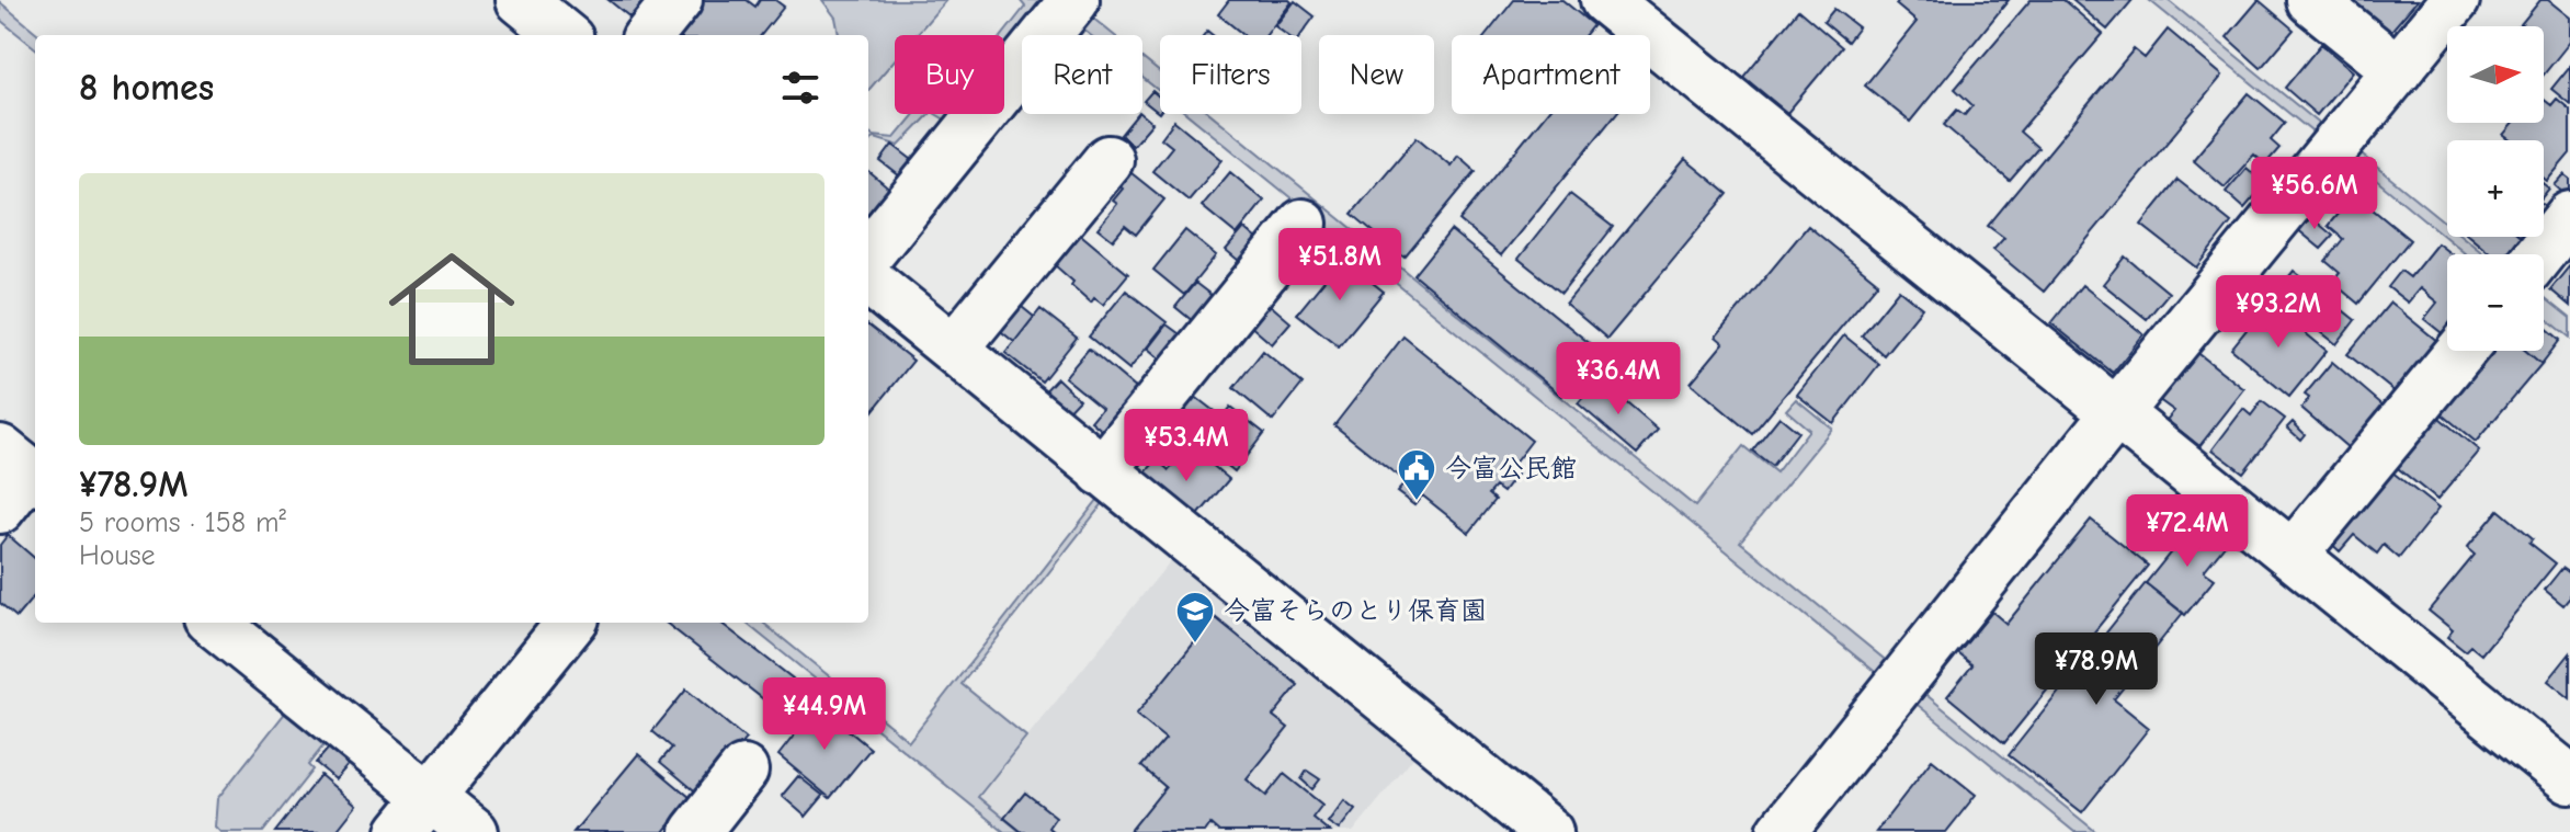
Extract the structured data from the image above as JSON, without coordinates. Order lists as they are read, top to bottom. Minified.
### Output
{"places":{"public building":["今富公民館"],"school or university":["今富そらのとり保育園"]},"north":"right","page":{"map_buttons":["+","−"],"chip":["Buy","Rent","Filters","New","Apartment"],"heading":"8 homes","list":[{"name":"¥78.9M","note":"5 rooms · 158 m² · House"}],"price":["¥56.6M","¥51.8M","¥93.2M","¥36.4M","¥53.4M","¥72.4M","¥78.9M","¥44.9M"]}}
